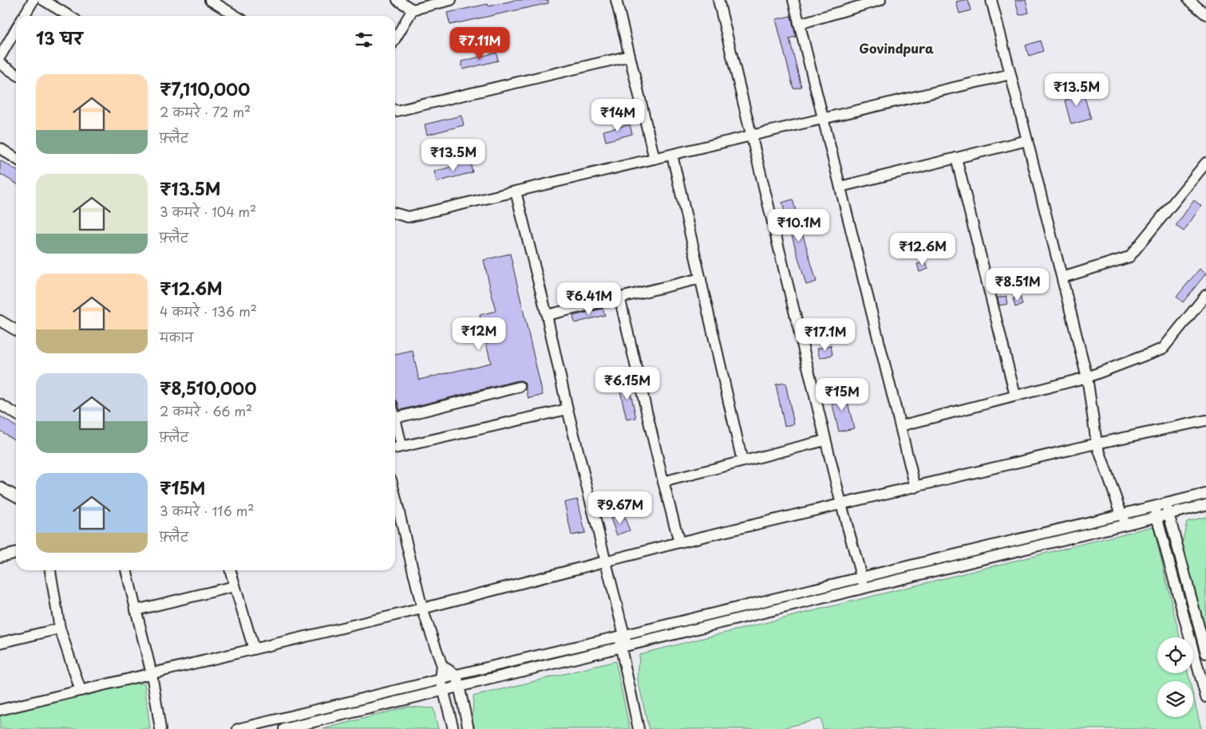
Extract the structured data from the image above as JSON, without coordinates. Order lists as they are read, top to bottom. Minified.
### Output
{"districts":["Govindpura"],"page":{"heading":"13 घर","price":["₹7.11M","₹13.5M","₹14M","₹13.5M","₹10.1M","₹12.6M","₹8.51M","₹6.41M","₹12M","₹17.1M","₹6.15M","₹15M","₹9.67M"],"list":[{"name":"₹7,110,000","note":"2 कमरे · 72 m² · फ़्लैट"},{"name":"₹13.5M","note":"3 कमरे · 104 m² · फ़्लैट"},{"name":"₹12.6M","note":"4 कमरे · 136 m² · मकान"},{"name":"₹8,510,000","note":"2 कमरे · 66 m² · फ़्लैट"},{"name":"₹15M","note":"3 कमरे · 116 m² · फ़्लैट"}]}}
